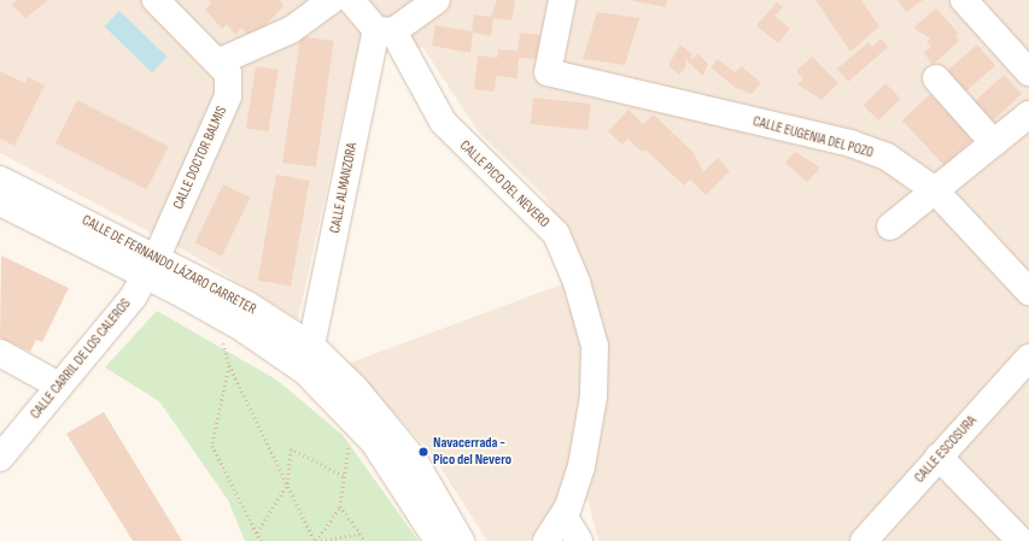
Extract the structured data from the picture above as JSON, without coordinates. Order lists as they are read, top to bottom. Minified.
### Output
{"streets":{"street":["CALLE EUGENIA DEL POZO","CALLE DOCTOR BALMIS","CALLE PICO DEL NEVERO","CALLE ALMANZORA","CALLE DE FERNANDO LÁZARO CARRETER","CALLE CARRIL DE LOS CALEROS","CALLE ESCOSURA"]},"crossings":[["CALLE DOCTOR BALMIS","CALLE DE FERNANDO LÁZARO CARRETER"],["CALLE DOCTOR BALMIS","CALLE CARRIL DE LOS CALEROS"],["CALLE PICO DEL NEVERO","CALLE ALMANZORA"],["CALLE ALMANZORA","CALLE DE FERNANDO LÁZARO CARRETER"],["CALLE DE FERNANDO LÁZARO CARRETER","CALLE CARRIL DE LOS CALEROS"]],"places":["Navacerrada - Pico del Nevero"]}
